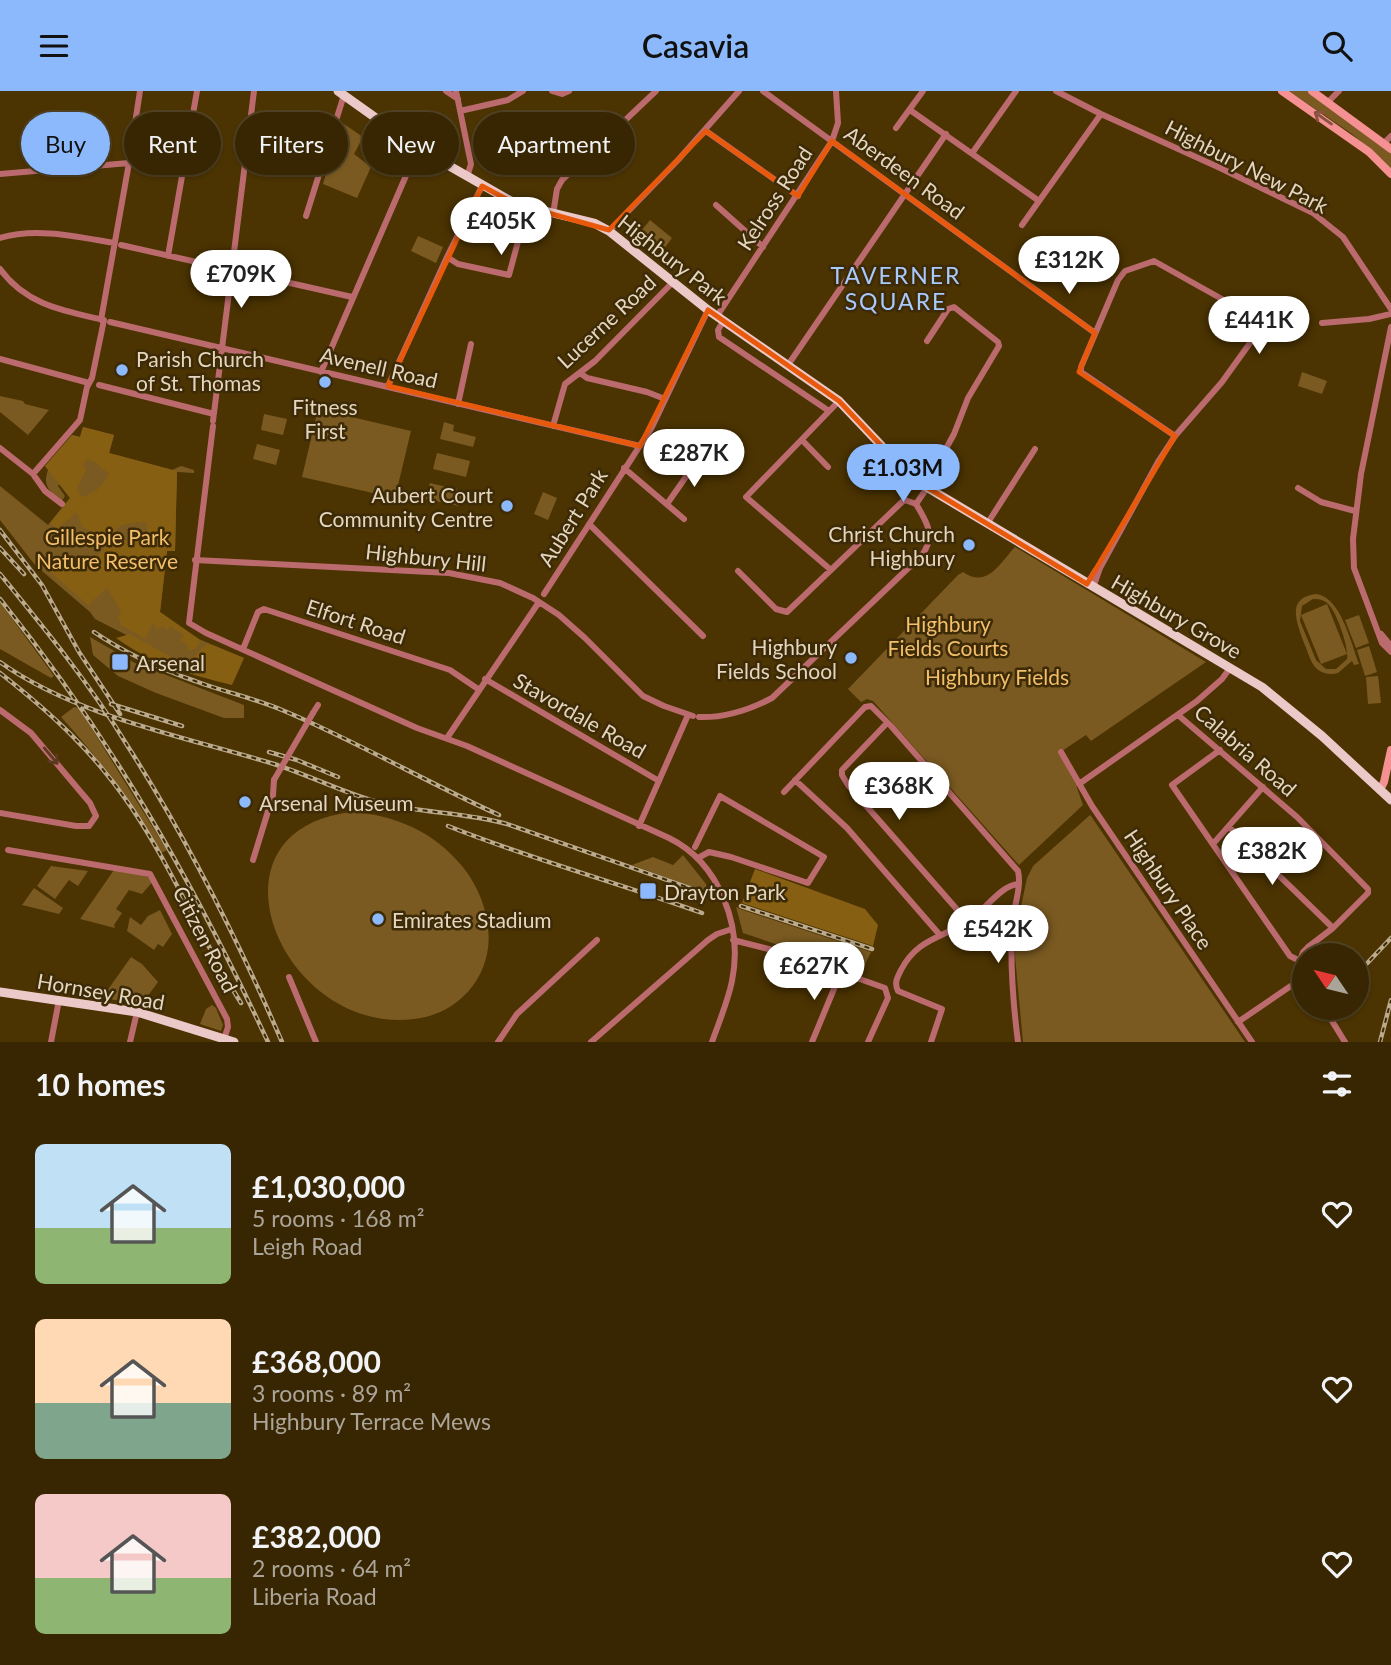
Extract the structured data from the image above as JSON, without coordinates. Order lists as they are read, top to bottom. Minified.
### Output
{"streets":{"main road":["Highbury Park","Highbury Grove","Hornsey Road"],"street":["Highbury New Park","Aberdeen Road","Kelross Road","Lucerne Road","Avenell Road","Aubert Park","Highbury Hill","Elfort Road","Stavordale Road","Calabria Road","Highbury Place","Citizen Road"]},"crossings":[["Aberdeen Road","Kelross Road"],["Kelross Road","Highbury Park"],["Highbury Park","Lucerne Road"],["Highbury Park","Aubert Park"],["Highbury Park","Highbury Grove"],["Lucerne Road","Avenell Road"],["Avenell Road","Aubert Park"],["Citizen Road","Hornsey Road"]],"districts":["TAVERNER SQUARE"],"parks":["Gillespie Park Nature Reserve","Highbury Fields Courts","Highbury Fields"],"places":{"other":["Parish Church of St. Thomas","Fitness First","Aubert Court Community Centre","Christ Church Highbury","Highbury Fields School","Arsenal Museum","Emirates Stadium"],"transit":["Arsenal","Drayton Park"]},"north":"top left","page":{"header":"Casavia","chip":["Buy","Rent","Filters","New","Apartment"],"price":["£405K","£312K","£709K","£441K","£287K","£1.03M","£368K","£382K","£542K","£627K"],"heading":"10 homes","list":[{"name":"£1,030,000","note":"5 rooms · 168 m² · Leigh Road"},{"name":"£368,000","note":"3 rooms · 89 m² · Highbury Terrace Mews"},{"name":"£382,000","note":"2 rooms · 64 m² · Liberia Road"}]}}
